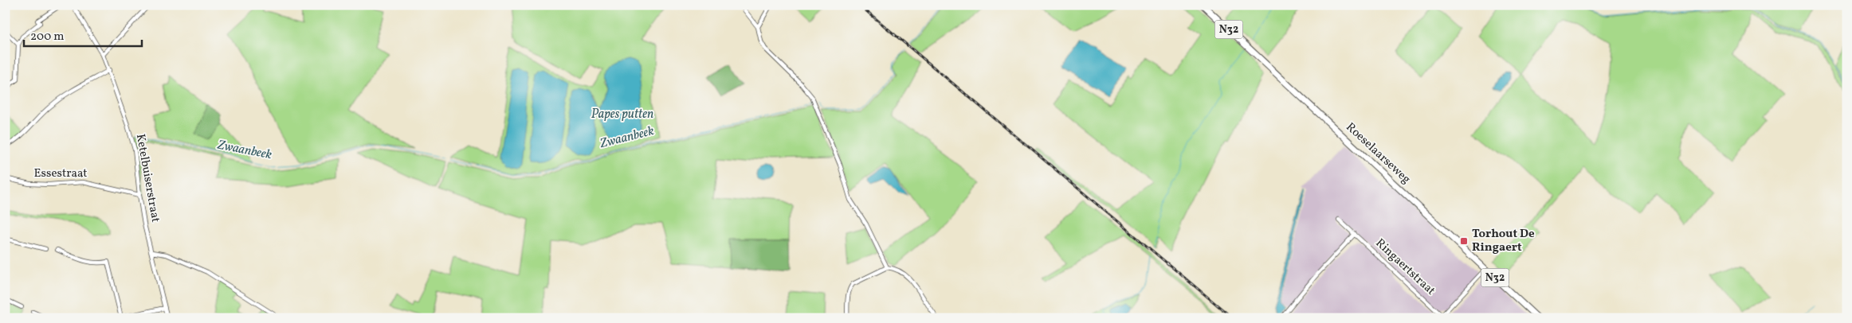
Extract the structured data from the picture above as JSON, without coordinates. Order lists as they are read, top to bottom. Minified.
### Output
{"streets":{"main road":["N32","Roeselaarseweg"],"street":["Essestraat","Ketelbuiserstraat","Ringaertstraat"]},"crossings":[["Roeselaarseweg","Ringaertstraat"],["Essestraat","Ketelbuiserstraat"]],"water":["Papes putten","Zwaanbeek"],"places":{"transit":["Torhout De Ringaert"]},"scale_bar":"200 m"}
